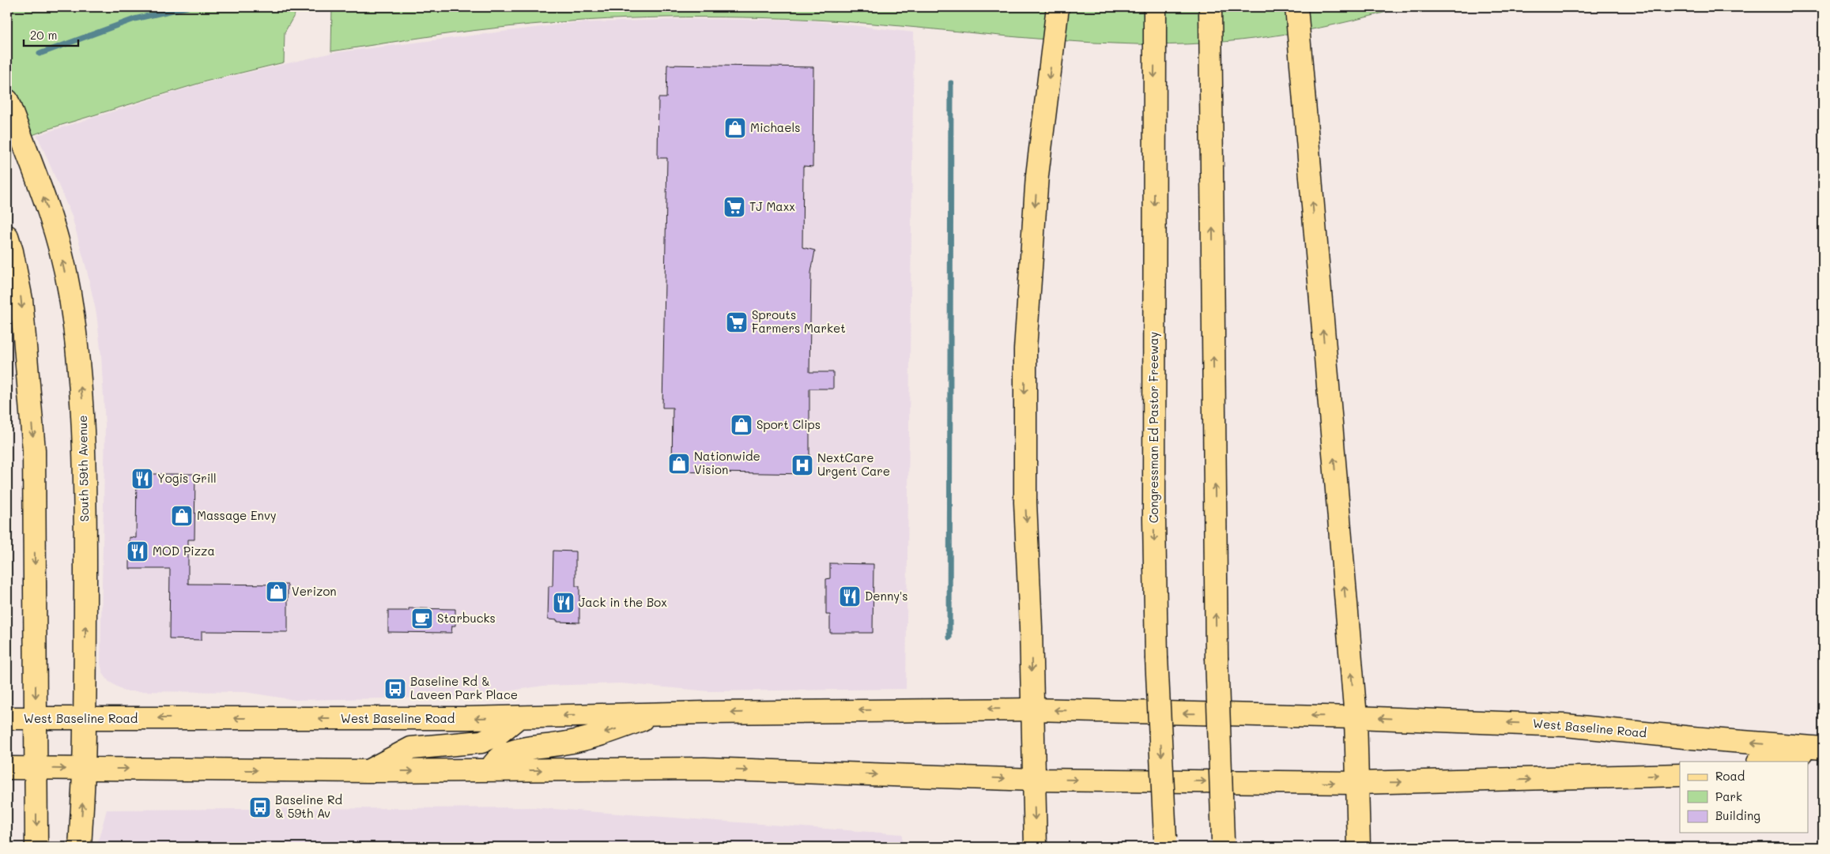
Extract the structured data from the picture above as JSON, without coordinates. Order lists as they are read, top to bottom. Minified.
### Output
{"streets":{"main road":["Congressman Ed Pastor Freeway","South 59th Avenue","West Baseline Road"]},"crossings":[["South 59th Avenue","West Baseline Road"]],"places":{"shop":["Michaels","Sport Clips","Nationwide Vision","Massage Envy","Verizon"],"supermarket":["TJ Maxx","Sprouts Farmers Market"],"hospital":["NextCare Urgent Care"],"restaurant":["Yogis Grill","MOD Pizza","Denny's","Jack in the Box"],"cafe":["Starbucks"],"bus stop":["Baseline Rd & Laveen Park Place","Baseline Rd & 59th Av"]},"legend":["Road","Park","Building"],"scale_bar":"20 m"}
